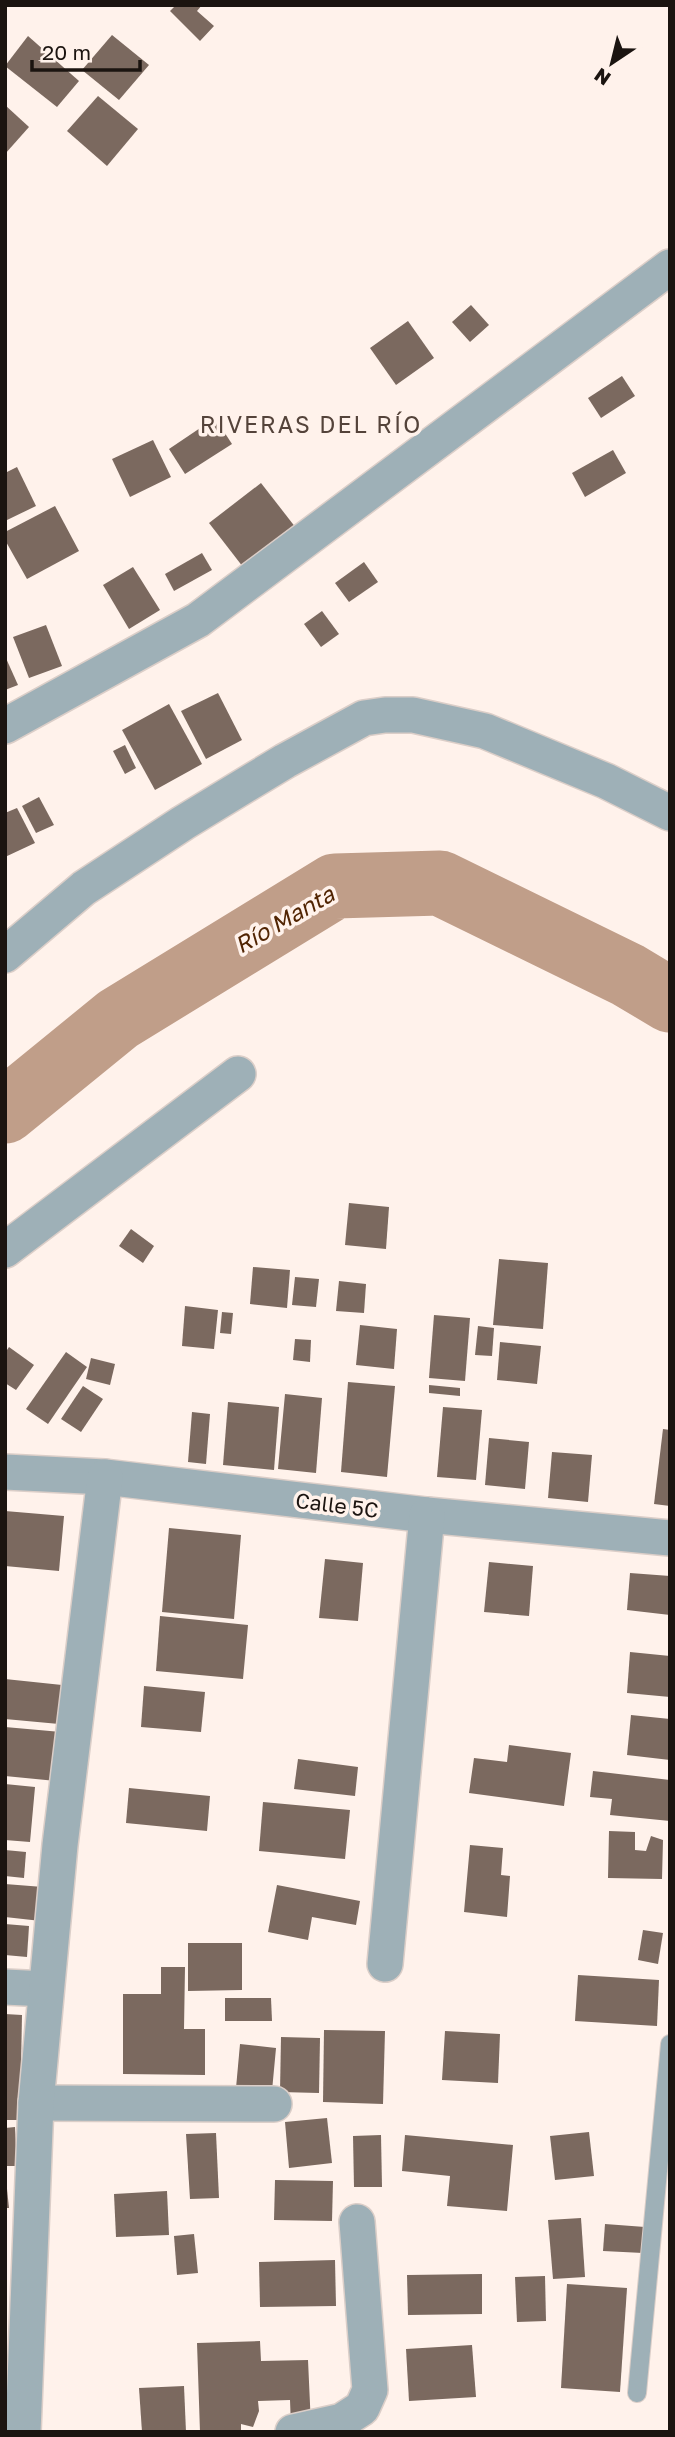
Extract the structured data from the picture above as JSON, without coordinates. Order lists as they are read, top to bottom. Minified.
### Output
{"streets":{"street":["Calle 5C"]},"districts":["RIVERAS DEL RÍO"],"water":["Río Manta"],"scale_bar":"20 m","north":"bottom left"}
